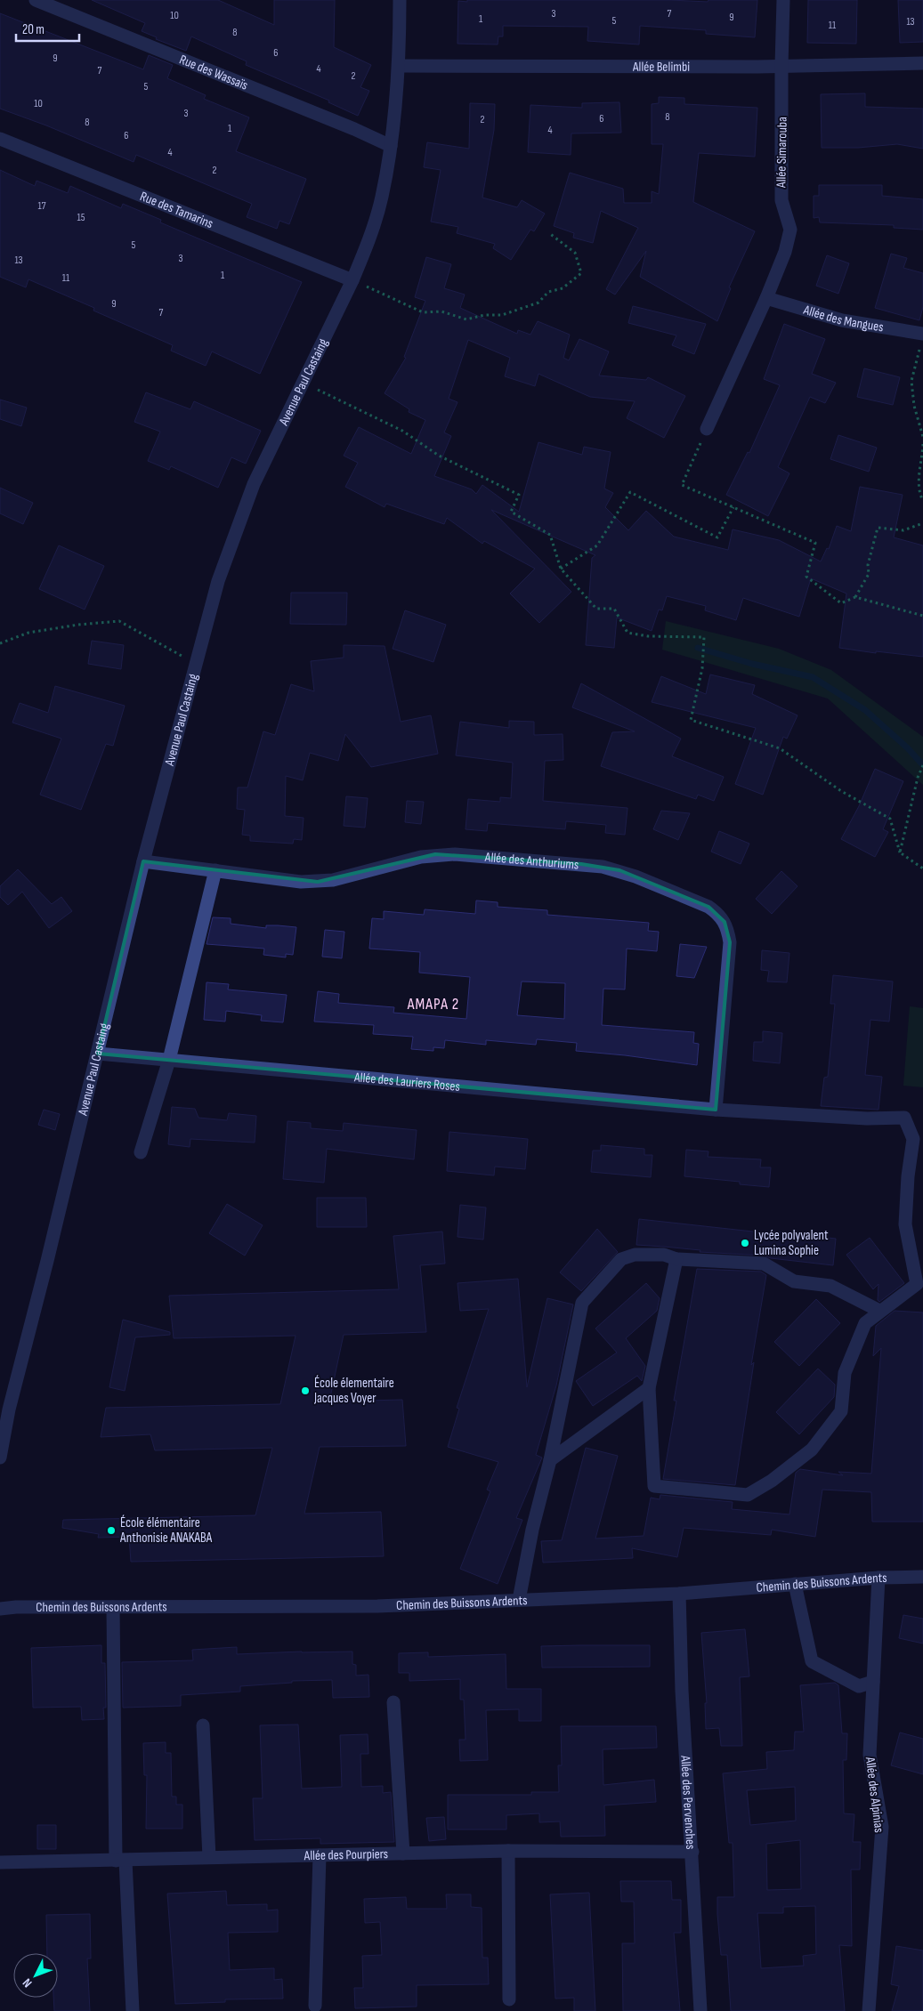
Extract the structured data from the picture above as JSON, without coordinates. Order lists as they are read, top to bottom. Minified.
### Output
{"streets":{"street":["Allée Belimbi","Rue des Wassaïs","Allée Simarouba","Rue des Tamarins","Allée des Mangues","Avenue Paul Castaing","Allée des Anthuriums","Allée des Lauriers Roses","Chemin des Buissons Ardents","Allée des Alpinias","Allée des Pervenches","Allée des Pourpiers"]},"crossings":[["Allée Belimbi","Allée Simarouba"],["Allée Belimbi","Avenue Paul Castaing"],["Rue des Wassaïs","Avenue Paul Castaing"],["Allée Simarouba","Allée des Mangues"],["Rue des Tamarins","Avenue Paul Castaing"],["Avenue Paul Castaing","Allée des Anthuriums"],["Avenue Paul Castaing","Allée des Lauriers Roses"],["Allée des Anthuriums","Allée des Lauriers Roses"],["Chemin des Buissons Ardents","Allée des Alpinias"],["Chemin des Buissons Ardents","Allée des Pervenches"],["Allée des Pervenches","Allée des Pourpiers"]],"districts":["AMAPA 2"],"places":["Lycée polyvalent Lumina Sophie","École élementaire Jacques Voyer","École élémentaire Anthonisie ANAKABA"],"house_numbers":["3","7","10","9","1","5","13","11","8","6","9","4","7","2","5","10","3","8","6","2","8","1","4","6","4","2","17","15","5","3","13","1","11","9","7"],"scale_bar":"20 m","north":"bottom left"}
